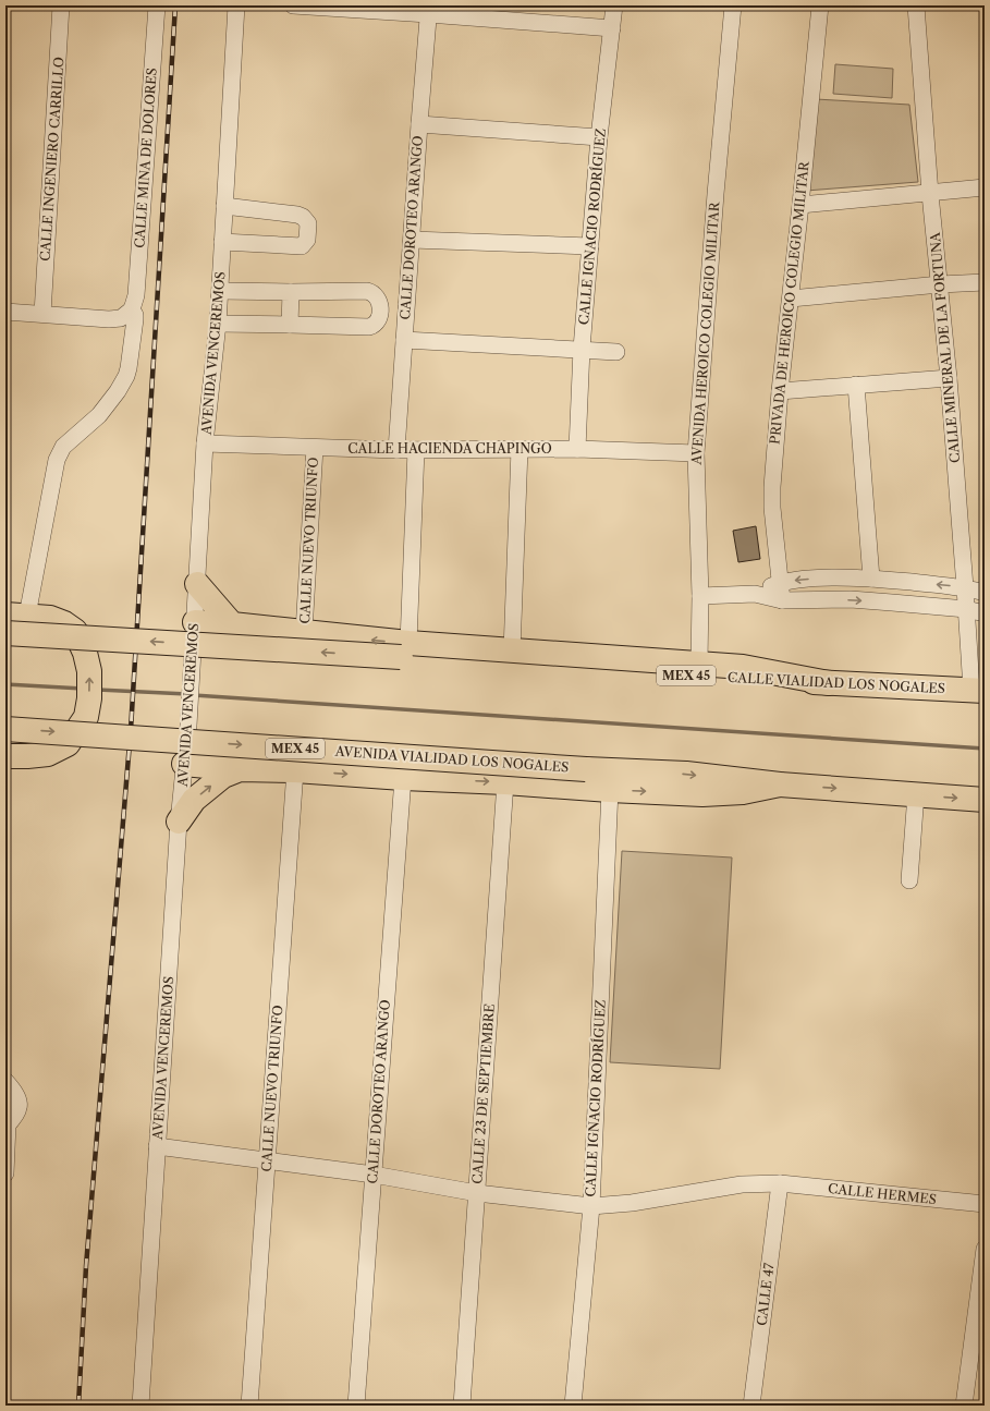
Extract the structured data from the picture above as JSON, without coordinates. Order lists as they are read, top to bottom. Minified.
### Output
{"streets":{"highway":["MEX 45","CALLE VIALIDAD LOS NOGALES","AVENIDA VIALIDAD LOS NOGALES"],"street":["CALLE MINA DE DOLORES","CALLE INGENIERO CARRILLO","CALLE IGNACIO RODRÍGUEZ","CALLE DOROTEO ARANGO","PRIVADA DE HEROICO COLEGIO MILITAR","AVENIDA HEROICO COLEGIO MILITAR","CALLE MINERAL DE LA FORTUNA","AVENIDA VENCEREMOS","CALLE HACIENDA CHAPINGO","CALLE NUEVO TRIUNFO","CALLE 23 DE SEPTIEMBRE","CALLE HERMES","CALLE 47"]},"crossings":[["CALLE IGNACIO RODRÍGUEZ","CALLE HACIENDA CHAPINGO"],["CALLE IGNACIO RODRÍGUEZ","CALLE HERMES"],["CALLE DOROTEO ARANGO","CALLE HACIENDA CHAPINGO"],["CALLE DOROTEO ARANGO","CALLE HERMES"],["AVENIDA HEROICO COLEGIO MILITAR","CALLE HACIENDA CHAPINGO"],["CALLE MINERAL DE LA FORTUNA","CALLE VIALIDAD LOS NOGALES"],["AVENIDA VENCEREMOS","CALLE HACIENDA CHAPINGO"],["AVENIDA VENCEREMOS","CALLE HERMES"],["CALLE HACIENDA CHAPINGO","CALLE NUEVO TRIUNFO"],["CALLE NUEVO TRIUNFO","CALLE HERMES"],["MEX 45","CALLE VIALIDAD LOS NOGALES"],["MEX 45","AVENIDA VIALIDAD LOS NOGALES"],["CALLE 23 DE SEPTIEMBRE","CALLE HERMES"],["CALLE HERMES","CALLE 47"]]}
